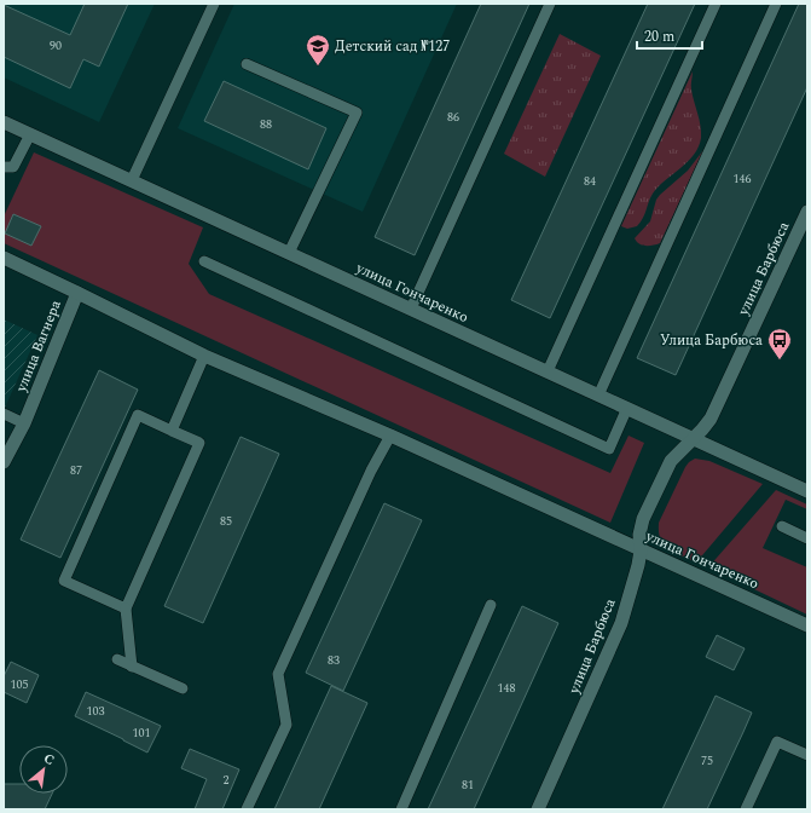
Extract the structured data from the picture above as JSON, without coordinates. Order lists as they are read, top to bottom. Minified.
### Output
{"streets":{"street":["улица Барбюса","улица Гончаренко","улица Вагнера"]},"crossings":[["улица Барбюса","улица Гончаренко"],["улица Гончаренко","улица Вагнера"]],"places":{"school or university":["Детский сад №127"],"bus stop":["Улица Барбюса"]},"house_numbers":["90","86","88","146","84","87","85","83","105","148","103","101","75","2","81"],"scale_bar":"20 m","north":"top right"}
